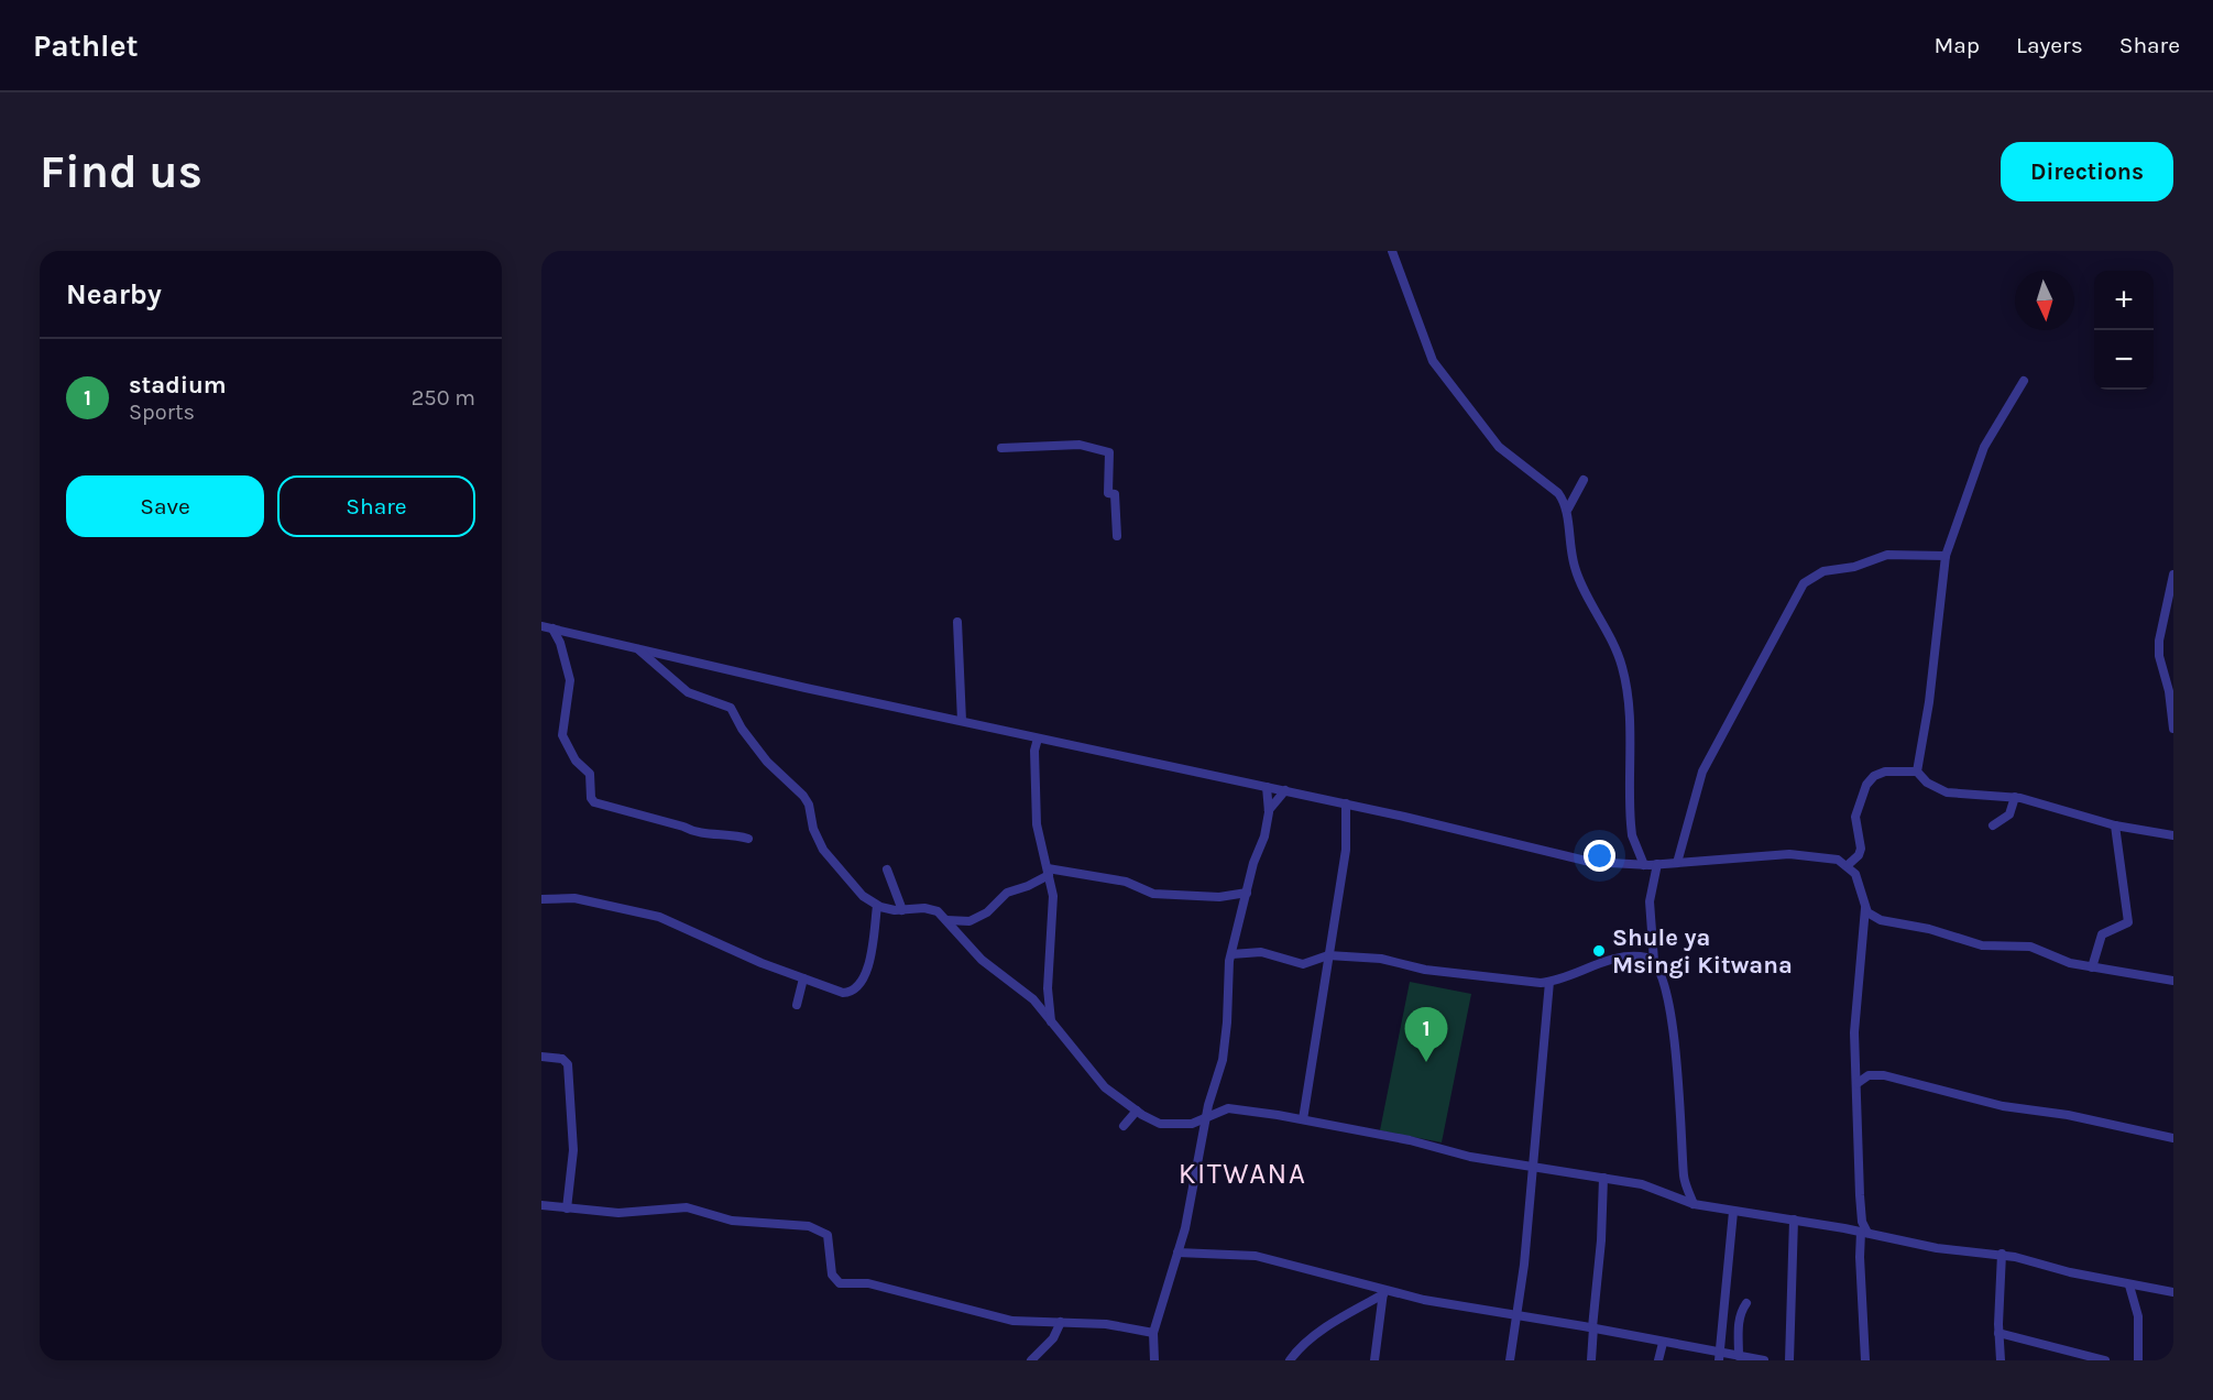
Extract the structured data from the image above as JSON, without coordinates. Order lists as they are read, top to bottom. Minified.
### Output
{"districts":["KITWANA"],"places":["Shule ya Msingi Kitwana"],"north":"bottom","page":{"header":"Pathlet","nav":["Map","Layers","Share"],"buttons":["Directions",["Save","Share"]],"title":"Find us","heading":"Nearby","map_buttons":["+","−"],"list":[{"mark":"1","name":"stadium","note":"Sports","value":"250 m"}],"pins":"1"}}
